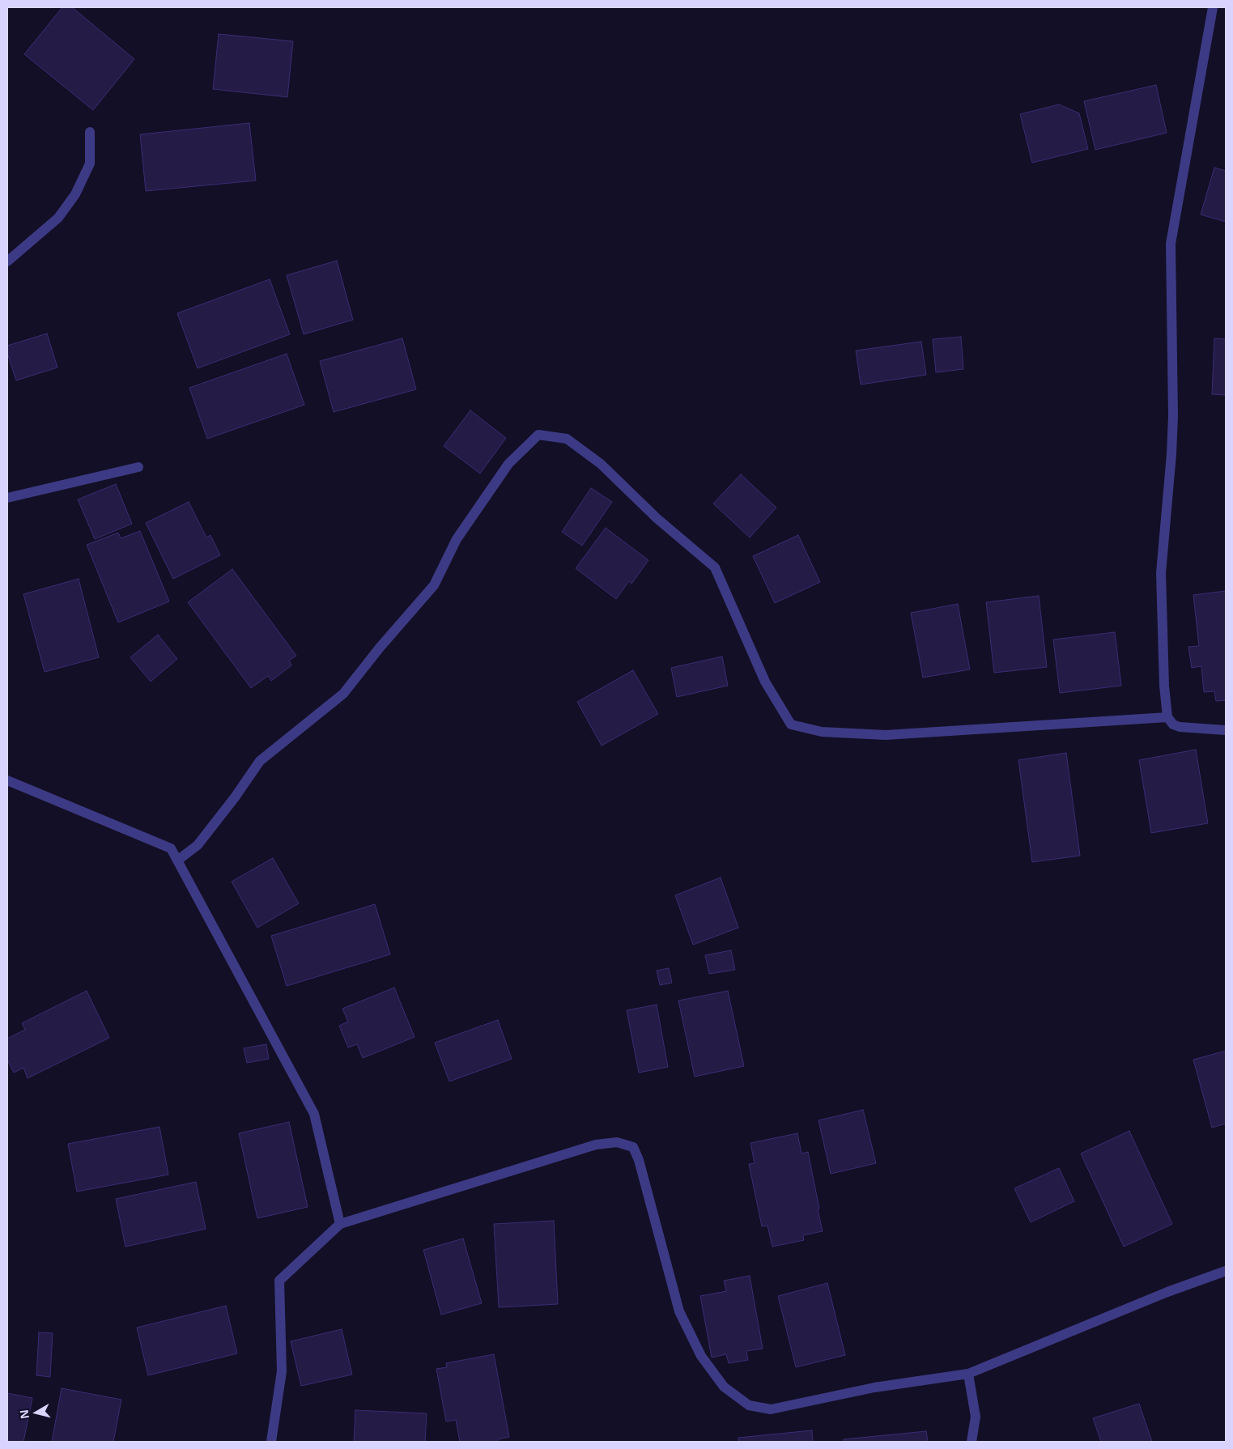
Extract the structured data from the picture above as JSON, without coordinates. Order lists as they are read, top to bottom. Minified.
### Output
{"north":"left"}
